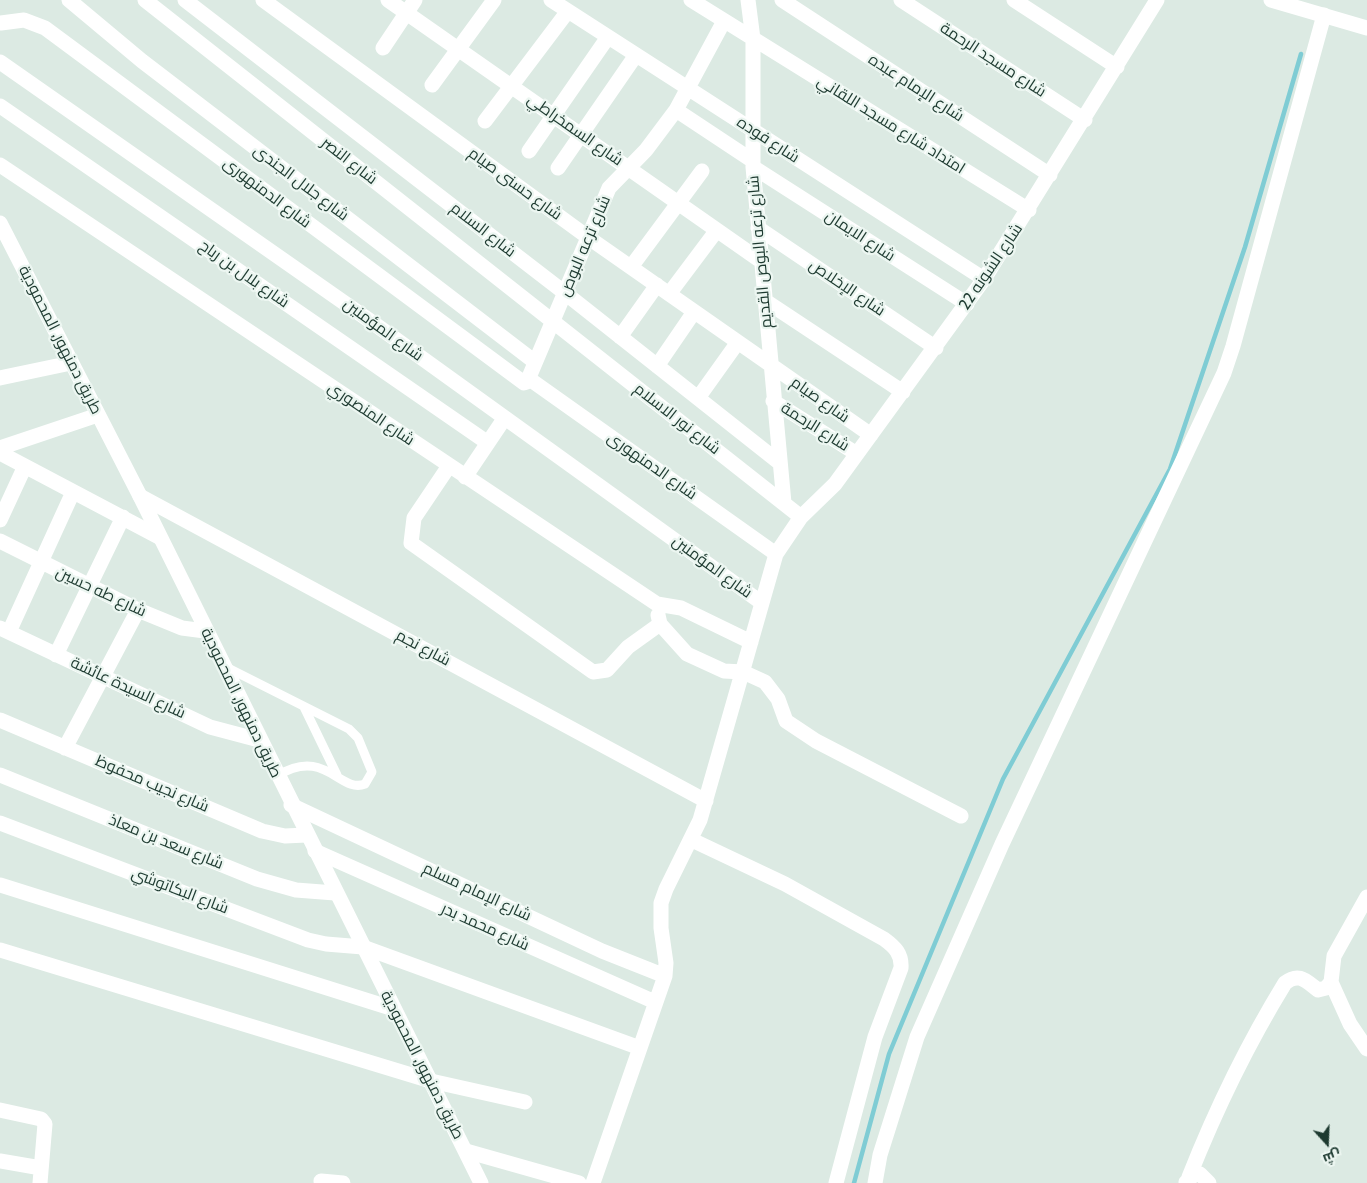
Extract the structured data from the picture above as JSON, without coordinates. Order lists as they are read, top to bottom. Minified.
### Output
{"streets":{"street":["شارع مسجد الرحمة","شارع الإمام عبده","امتداد شارع مسجد اللقاني","شارع السمخراطي","شارع فوده","شارع النصر","شارع جلال الجندى","شارع حسنى صيام","شارع الدمنهورى","شارع السلام","شارع الايمان","شارع ترعه البوص","شارع ترعه البوص القديم","شارع الشونه 22","شارع بلال بن رباح","شارع الإخلاص","شارع المؤمنين","طريق دمنهور, المحمودية","شارع صيام","شارع المنصوري","شارع نور الاسلام","شارع الرحمة","شارع طه حسين","شارع نجم","شارع السيدة عائشة","شارع نجيب محفوظ","شارع سعد بن معاذ","شارع البكاتوشي","شارع الإمام مسلم","شارع محمد بدر"]},"crossings":[["شارع مسجد الرحمة","شارع الشونه 22"],["شارع الإمام عبده","شارع الشونه 22"],["امتداد شارع مسجد اللقاني","شارع ترعه البوص"],["امتداد شارع مسجد اللقاني","شارع ترعه البوص القديم"],["امتداد شارع مسجد اللقاني","شارع الشونه 22"],["شارع السمخراطي","شارع ترعه البوص"],["شارع السمخراطي","شارع ترعه البوص القديم"],["شارع فوده","شارع الايمان"],["شارع فوده","شارع ترعه البوص"],["شارع فوده","شارع ترعه البوص القديم"],["شارع فوده","شارع الشونه 22"],["شارع النصر","شارع ترعه البوص"],["شارع النصر","شارع نور الاسلام"],["شارع جلال الجندى","شارع ترعه البوص"],["شارع حسنى صيام","شارع ترعه البوص"],["شارع حسنى صيام","شارع ترعه البوص القديم"],["شارع حسنى صيام","شارع صيام"],["شارع الدمنهورى","شارع ترعه البوص"],["شارع الدمنهورى","شارع الشونه 22"],["شارع السلام","شارع ترعه البوص"],["شارع السلام","شارع ترعه البوص القديم"],["شارع الايمان","شارع ترعه البوص القديم"],["شارع الايمان","شارع الشونه 22"],["شارع ترعه البوص","شارع نور الاسلام"],["شارع ترعه البوص القديم","شارع الإخلاص"],["شارع ترعه البوص القديم","شارع صيام"],["شارع ترعه البوص القديم","شارع نور الاسلام"],["شارع ترعه البوص القديم","شارع الرحمة"],["شارع الشونه 22","شارع الإخلاص"],["شارع الشونه 22","شارع المؤمنين"],["شارع الشونه 22","شارع صيام"],["شارع الشونه 22","شارع المنصوري"],["شارع الشونه 22","شارع نور الاسلام"],["شارع الشونه 22","شارع الرحمة"],["شارع الشونه 22","شارع نجم"],["شارع الشونه 22","شارع البكاتوشي"],["شارع الشونه 22","شارع الإمام مسلم"],["شارع الشونه 22","شارع محمد بدر"],["طريق دمنهور, المحمودية","شارع طه حسين"],["طريق دمنهور, المحمودية","شارع نجم"],["طريق دمنهور, المحمودية","شارع السيدة عائشة"],["طريق دمنهور, المحمودية","شارع نجيب محفوظ"],["طريق دمنهور, المحمودية","شارع سعد بن معاذ"],["طريق دمنهور, المحمودية","شارع البكاتوشي"],["طريق دمنهور, المحمودية","شارع الإمام مسلم"],["طريق دمنهور, المحمودية","شارع محمد بدر"]],"north":"bottom"}
